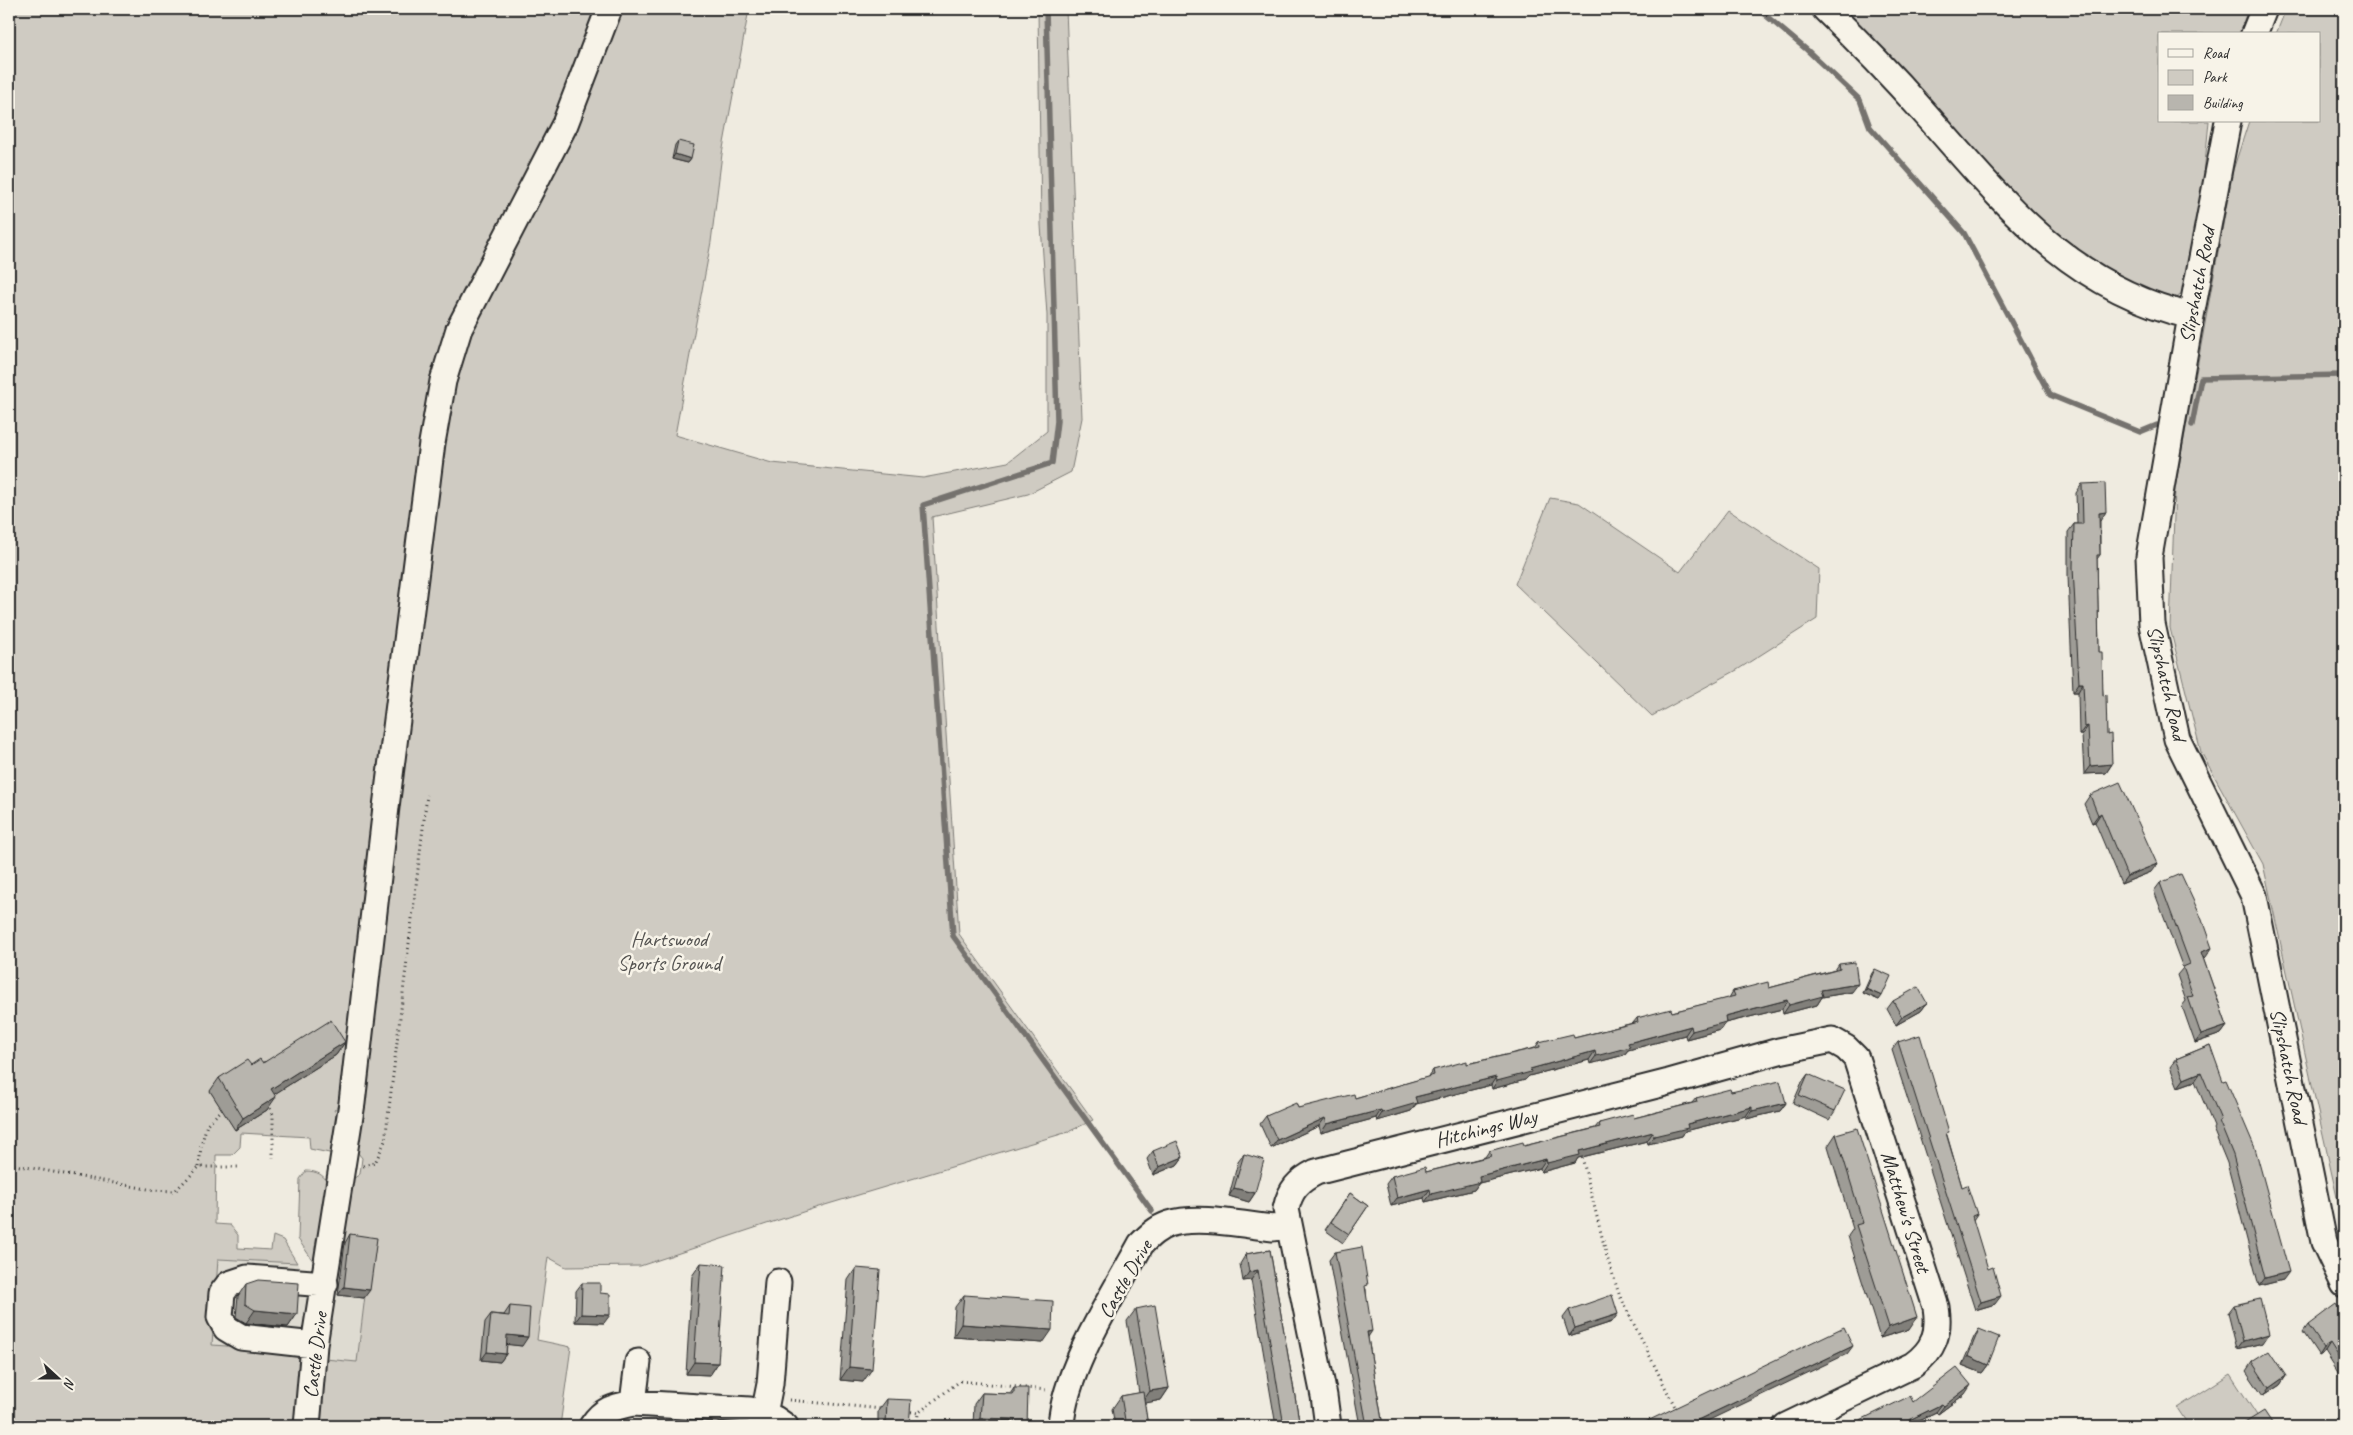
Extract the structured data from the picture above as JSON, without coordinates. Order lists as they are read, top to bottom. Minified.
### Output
{"streets":{"street":["Slipshatch Road","Hitchings Way","Matthew's Street","Castle Drive"]},"crossings":[["Hitchings Way","Matthew's Street"],["Hitchings Way","Castle Drive"]],"parks":["Hartswood Sports Ground"],"legend":["Road","Park","Building"],"north":"right"}
